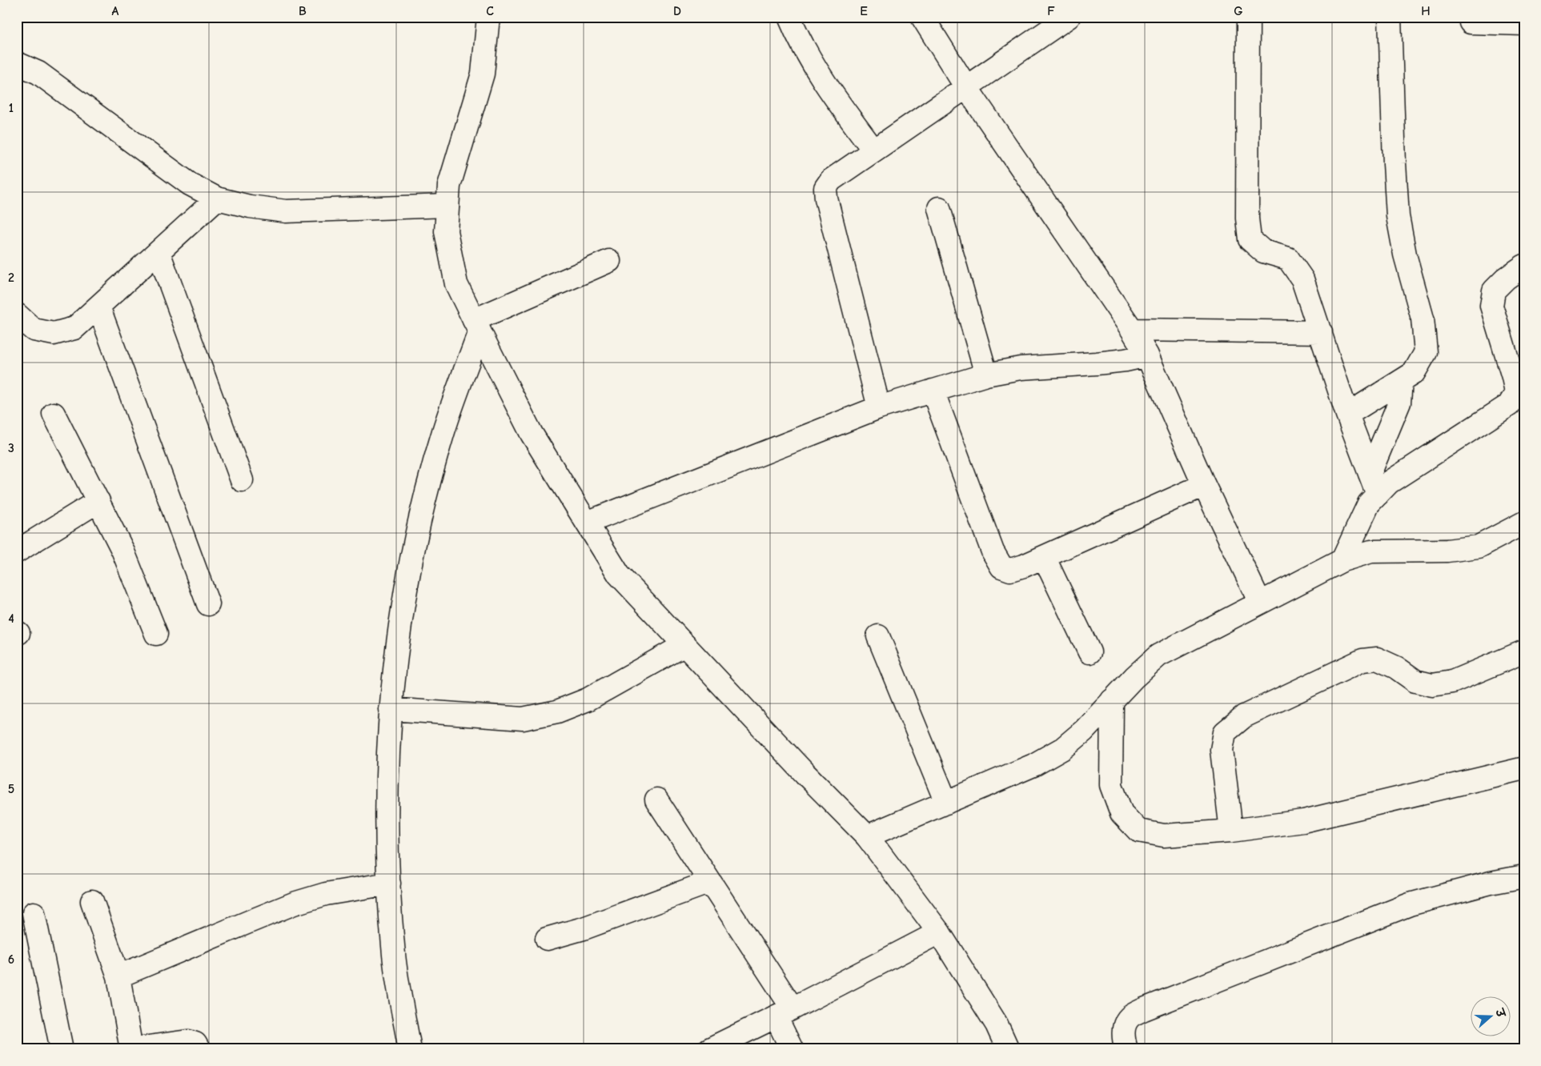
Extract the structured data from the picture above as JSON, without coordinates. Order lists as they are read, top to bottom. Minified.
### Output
{"north":"right","grid":{"columns":["A","B","C","D","E","F","G","H"],"rows":["1","2","3","4","5","6"]}}
